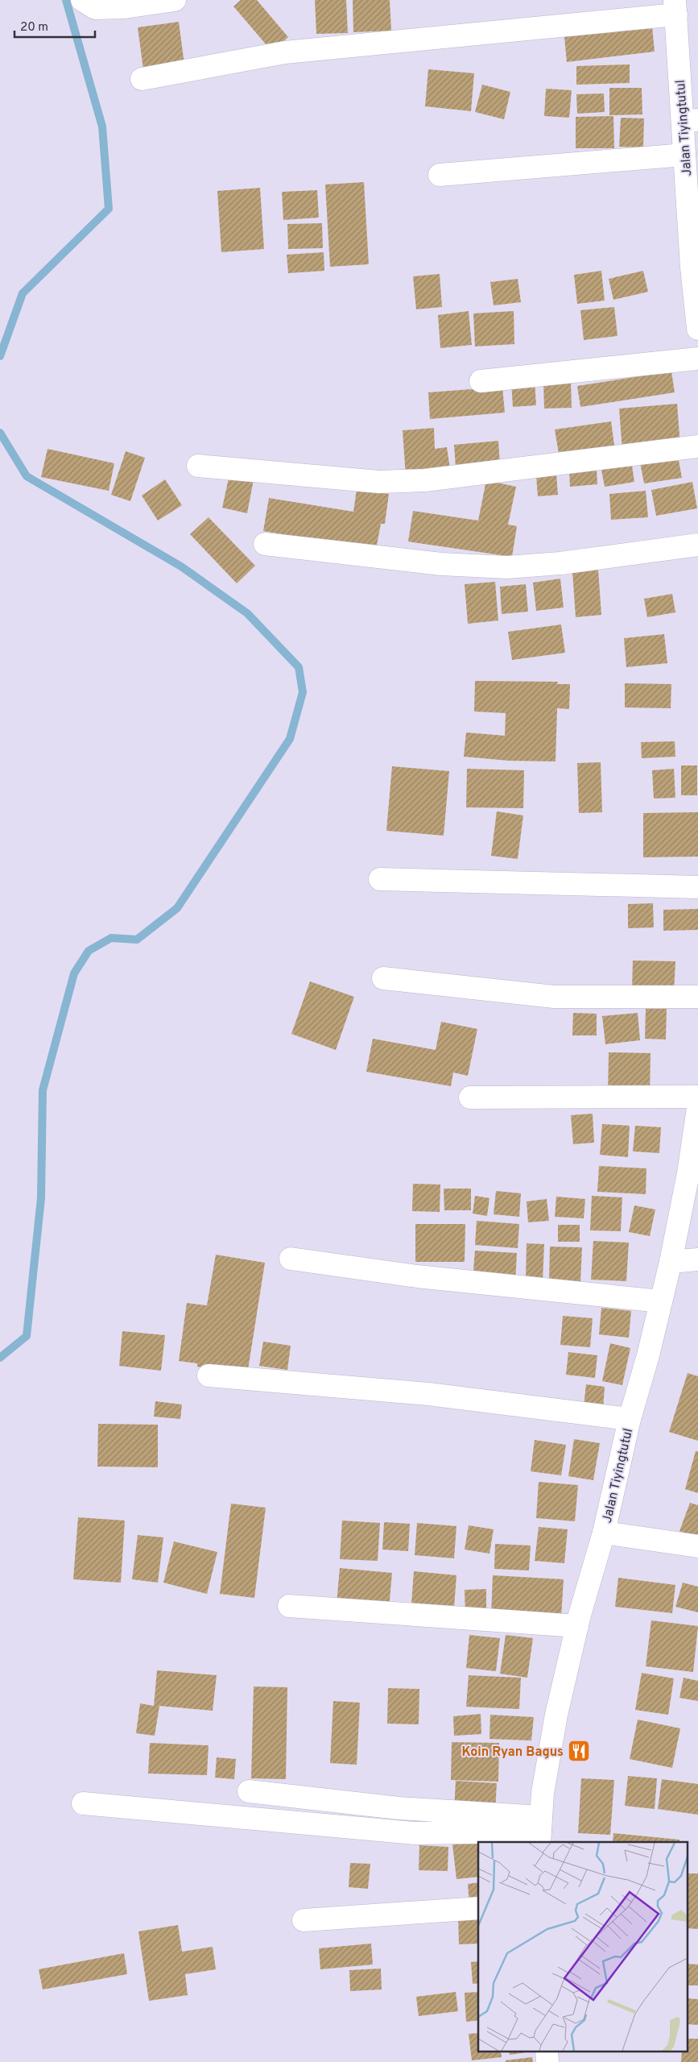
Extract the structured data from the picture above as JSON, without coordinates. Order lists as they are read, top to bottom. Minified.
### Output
{"streets":{"street":["Jalan Tiyingtutul"]},"places":{"restaurant":["Koin Ryan Bagus"]},"scale_bar":"20 m"}
